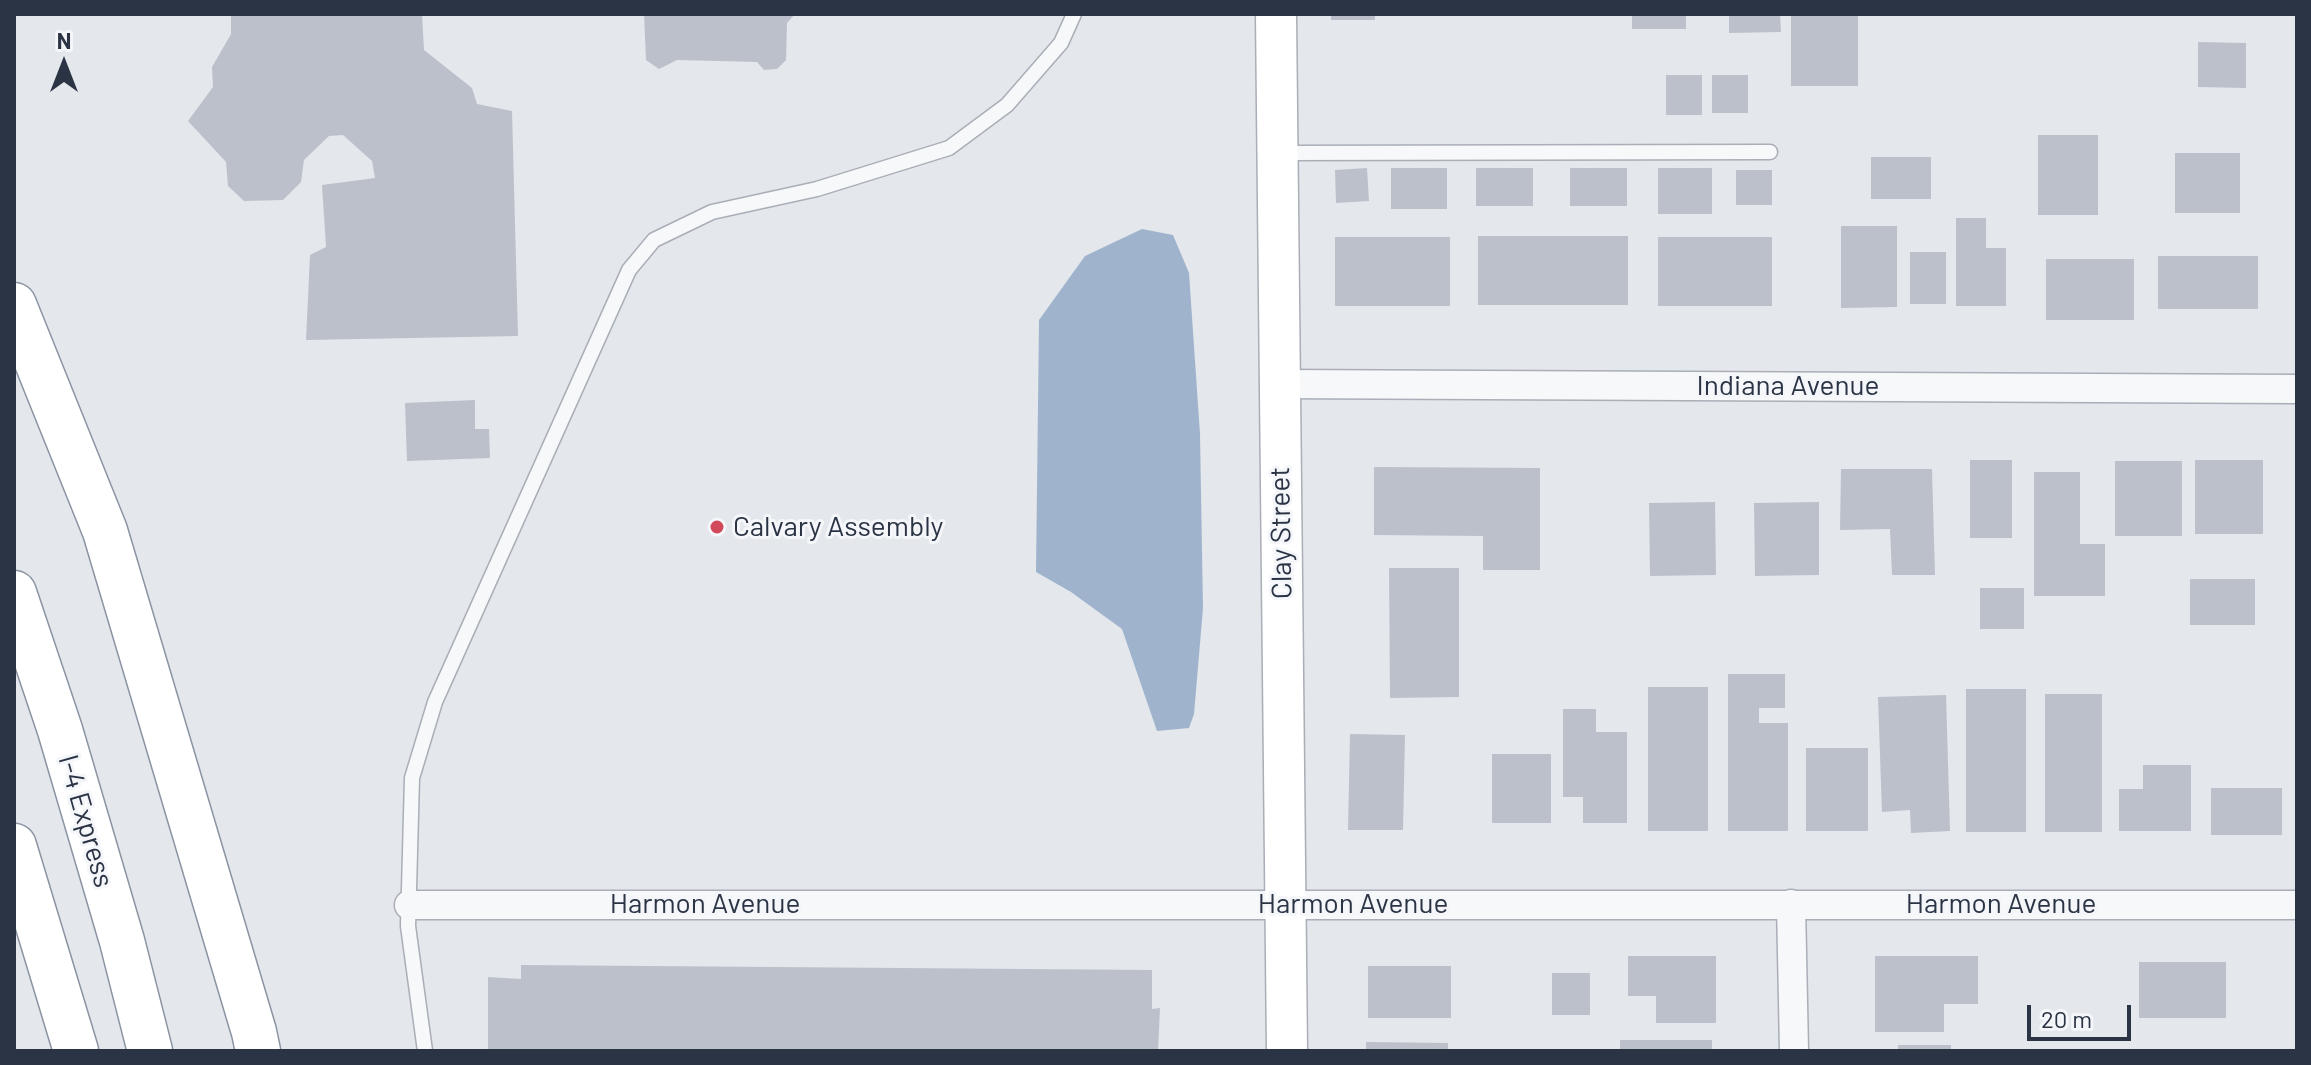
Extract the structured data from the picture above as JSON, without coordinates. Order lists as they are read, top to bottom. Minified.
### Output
{"streets":{"highway":["I-4 Express"],"street":["Indiana Avenue","Clay Street","Harmon Avenue"]},"crossings":[["Indiana Avenue","Clay Street"],["Clay Street","Harmon Avenue"]],"places":["Calvary Assembly"],"scale_bar":"20 m","north":"top"}
